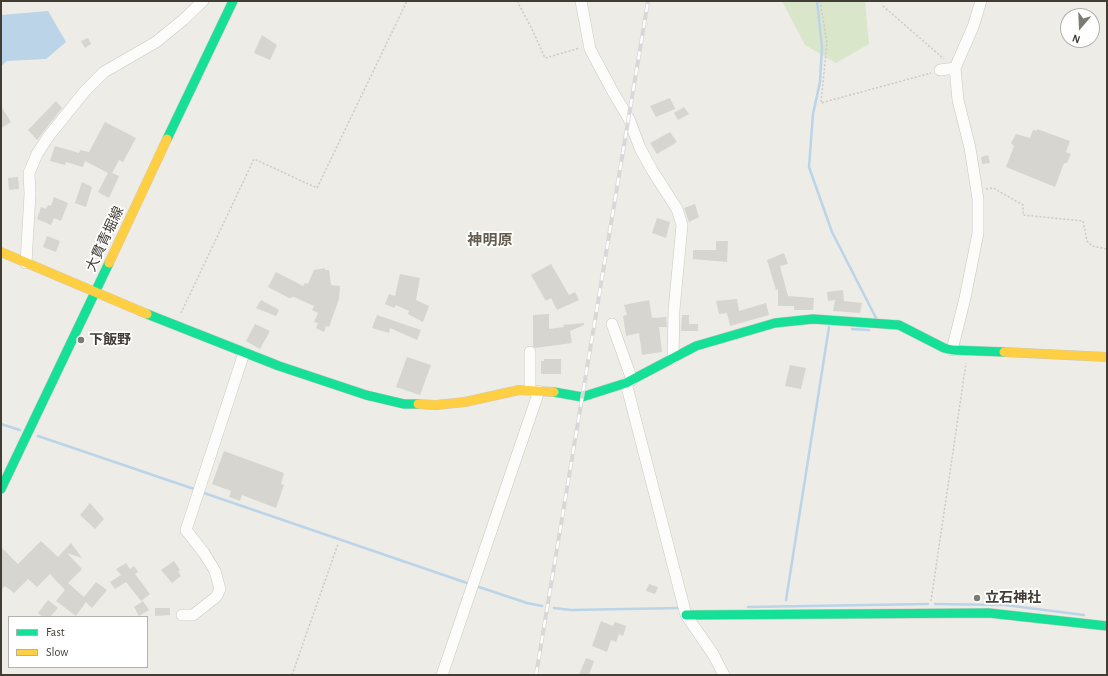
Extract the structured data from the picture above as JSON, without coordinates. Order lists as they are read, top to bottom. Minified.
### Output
{"streets":{"street":["大貫青堀線"]},"districts":["神明原"],"places":["下飯野","立石神社"],"legend":["Fast","Slow"],"north":"bottom"}
